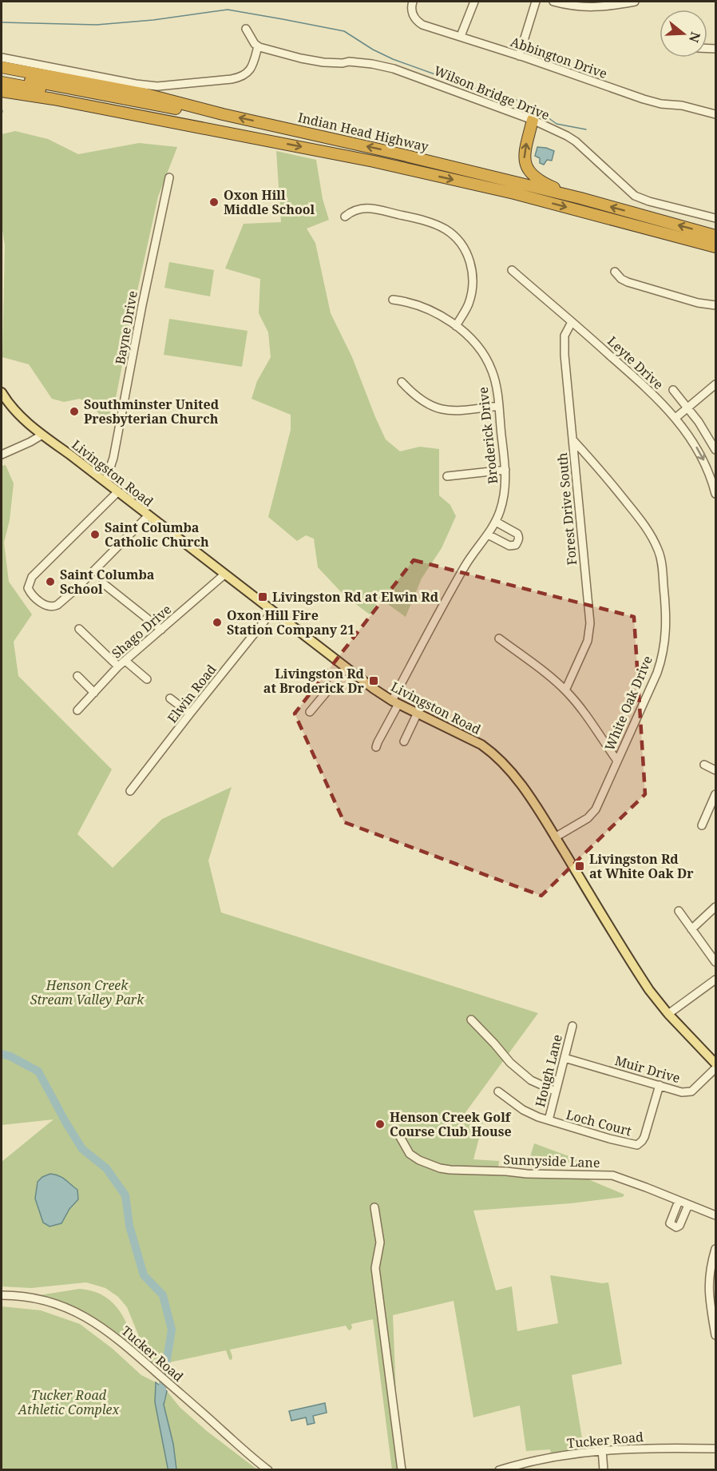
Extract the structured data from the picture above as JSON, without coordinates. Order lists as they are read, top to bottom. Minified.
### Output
{"streets":{"highway":["Indian Head Highway"],"main road":["Livingston Road"],"street":["Abbington Drive","Wilson Bridge Drive","Bayne Drive","Leyte Drive","Broderick Drive","Forest Drive South","Shago Drive","Elwin Road","White Oak Drive","Muir Drive","Hough Lane","Loch Court","Sunnyside Lane","Tucker Road"]},"crossings":[["Bayne Drive","Livingston Road"],["Leyte Drive","Forest Drive South"],["Broderick Drive","Livingston Road"],["Livingston Road","Shago Drive"],["Livingston Road","Elwin Road"],["Livingston Road","White Oak Drive"],["Forest Drive South","White Oak Drive"],["Muir Drive","Hough Lane"],["Muir Drive","Loch Court"],["Hough Lane","Loch Court"]],"parks":["Henson Creek Stream Valley Park","Tucker Road Athletic Complex"],"places":{"other":["Oxon Hill Middle School","Southminster United Presbyterian Church","Saint Columba Catholic Church","Saint Columba School","Oxon Hill Fire Station Company 21","Henson Creek Golf Course Club House"],"transit":["Livingston Rd at Elwin Rd","Livingston Rd at Broderick Dr","Livingston Rd at White Oak Dr"]},"north":"right"}
